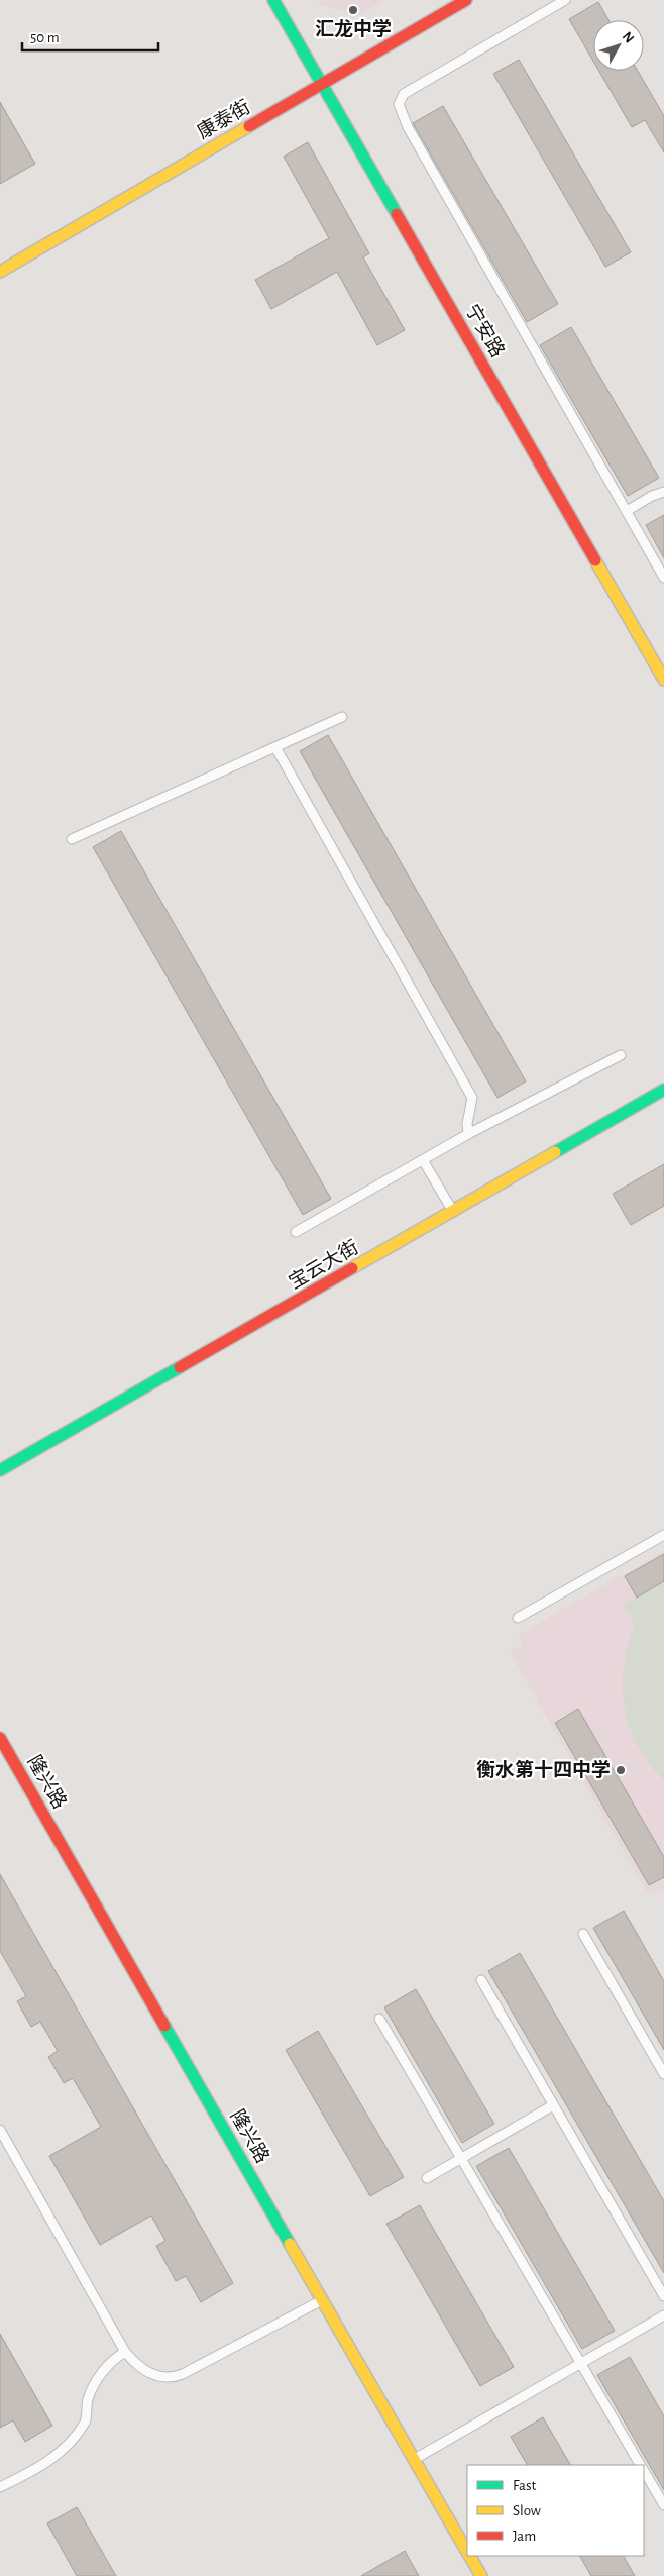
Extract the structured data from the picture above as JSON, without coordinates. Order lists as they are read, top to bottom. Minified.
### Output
{"streets":{"street":["康泰街","宁安路","宝云大街","隆兴路"]},"crossings":[["康泰街","宁安路"]],"places":["汇龙中学","衡水第十四中学"],"legend":["Fast","Slow","Jam"],"scale_bar":"50 m","north":"top right"}
